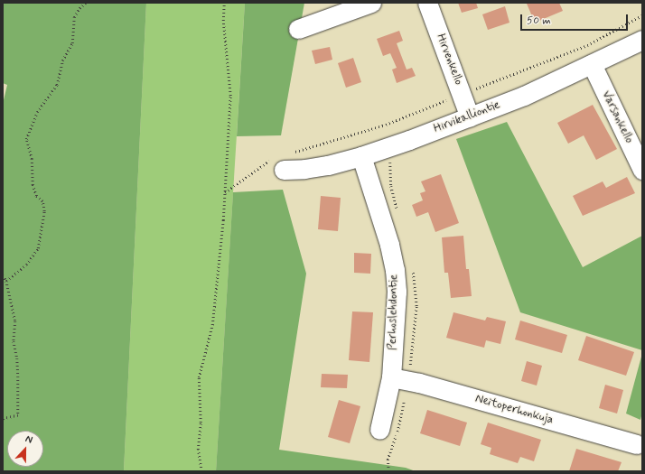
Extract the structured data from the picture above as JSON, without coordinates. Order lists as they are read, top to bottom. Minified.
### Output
{"streets":{"street":["Hirvenkello","Hirvikalliontie","Varsankello","Perhoslehdontie","Neitoperhonkuja"]},"crossings":[["Hirvenkello","Hirvikalliontie"],["Hirvikalliontie","Varsankello"],["Hirvikalliontie","Perhoslehdontie"],["Perhoslehdontie","Neitoperhonkuja"]],"scale_bar":"50 m","north":"top"}
